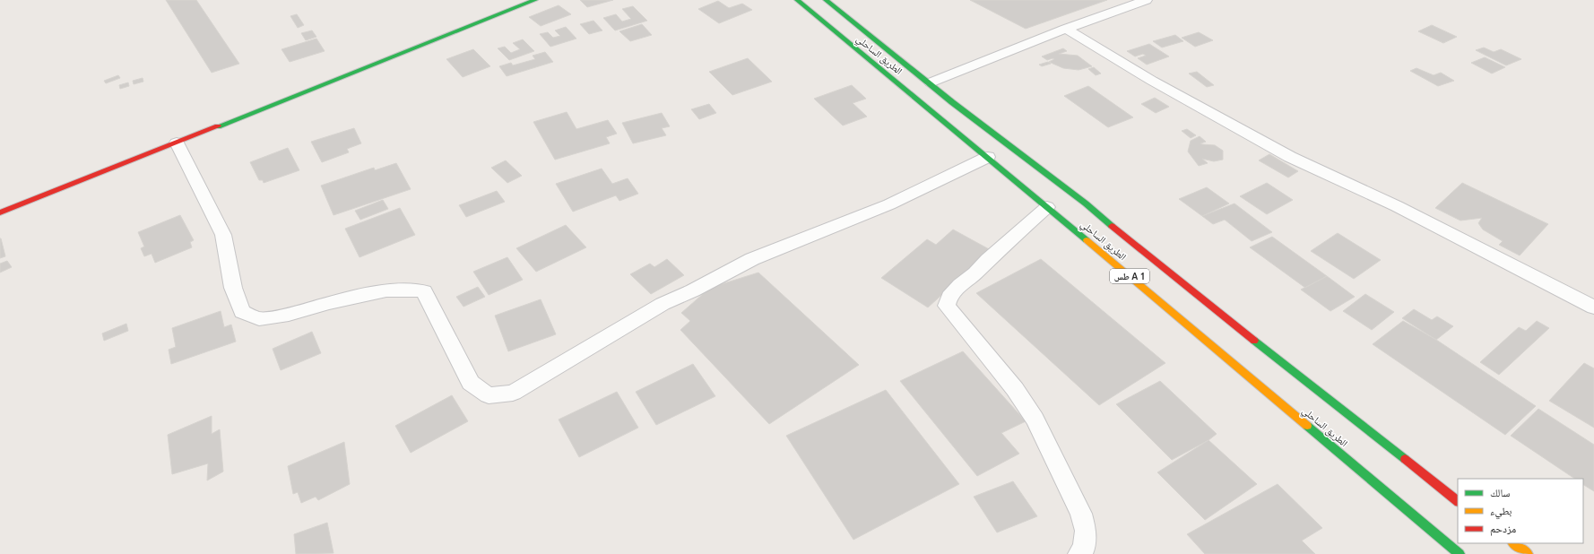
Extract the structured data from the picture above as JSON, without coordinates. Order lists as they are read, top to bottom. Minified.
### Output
{"streets":{"main road":["الطريق الساحلي","طس A 1"]},"legend":["سالك","بطيء","مزدحم"]}
